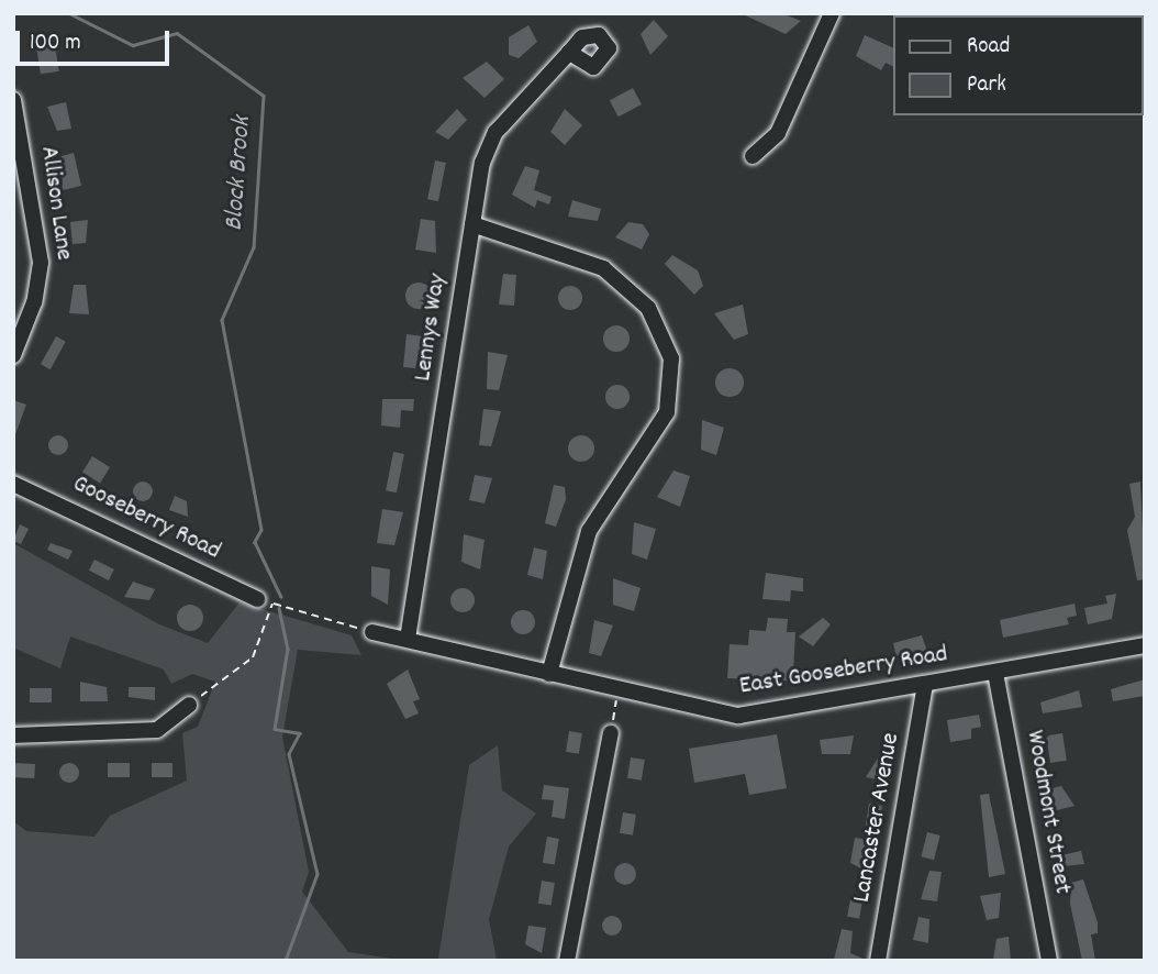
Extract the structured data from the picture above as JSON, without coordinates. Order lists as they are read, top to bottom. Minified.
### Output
{"streets":{"street":["Allison Lane","Lennys Way","Gooseberry Road","East Gooseberry Road","Woodmont Street","Lancaster Avenue"]},"crossings":[["Lennys Way","East Gooseberry Road"],["East Gooseberry Road","Woodmont Street"],["East Gooseberry Road","Lancaster Avenue"]],"water":["Block Brook"],"legend":["Road","Park"],"scale_bar":"100 m"}
